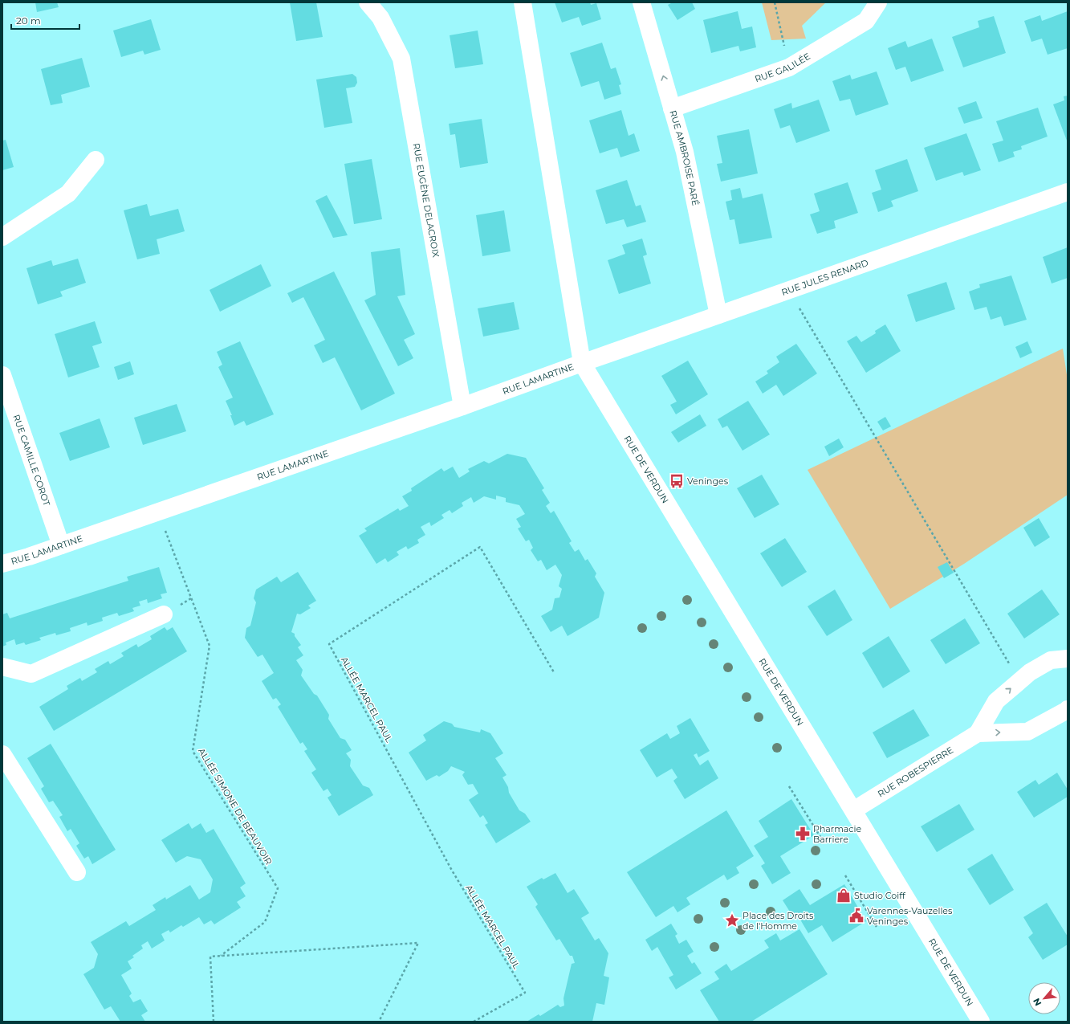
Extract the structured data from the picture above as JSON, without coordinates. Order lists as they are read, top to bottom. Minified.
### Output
{"streets":{"street":["RUE GALILÉE","RUE AMBROISE PARÉ","RUE EUGÈNE DELACROIX","RUE JULES RENARD","RUE LAMARTINE","RUE CAMILLE COROT","RUE DE VERDUN","RUE ROBESPIERRE"],"path":["ALLÉE MARCEL PAUL","ALLÉE SIMONE DE BEAUVOIR"]},"crossings":[["RUE GALILÉE","RUE AMBROISE PARÉ"],["RUE AMBROISE PARÉ","RUE JULES RENARD"],["RUE EUGÈNE DELACROIX","RUE LAMARTINE"],["RUE JULES RENARD","RUE LAMARTINE"],["RUE JULES RENARD","RUE DE VERDUN"],["RUE LAMARTINE","RUE CAMILLE COROT"],["RUE LAMARTINE","RUE DE VERDUN"],["RUE LAMARTINE","ALLÉE SIMONE DE BEAUVOIR"],["RUE DE VERDUN","RUE ROBESPIERRE"]],"one_way":["RUE ROBESPIERRE"],"places":{"bus stop":["Veninges"],"pharmacy":["Pharmacie Barriere"],"shop":["Studio Coiff"],"public building":["Varennes-Vauzelles Veninges"],"place":["Place des Droits de l'Homme"]},"scale_bar":"20 m","north":"bottom left"}
